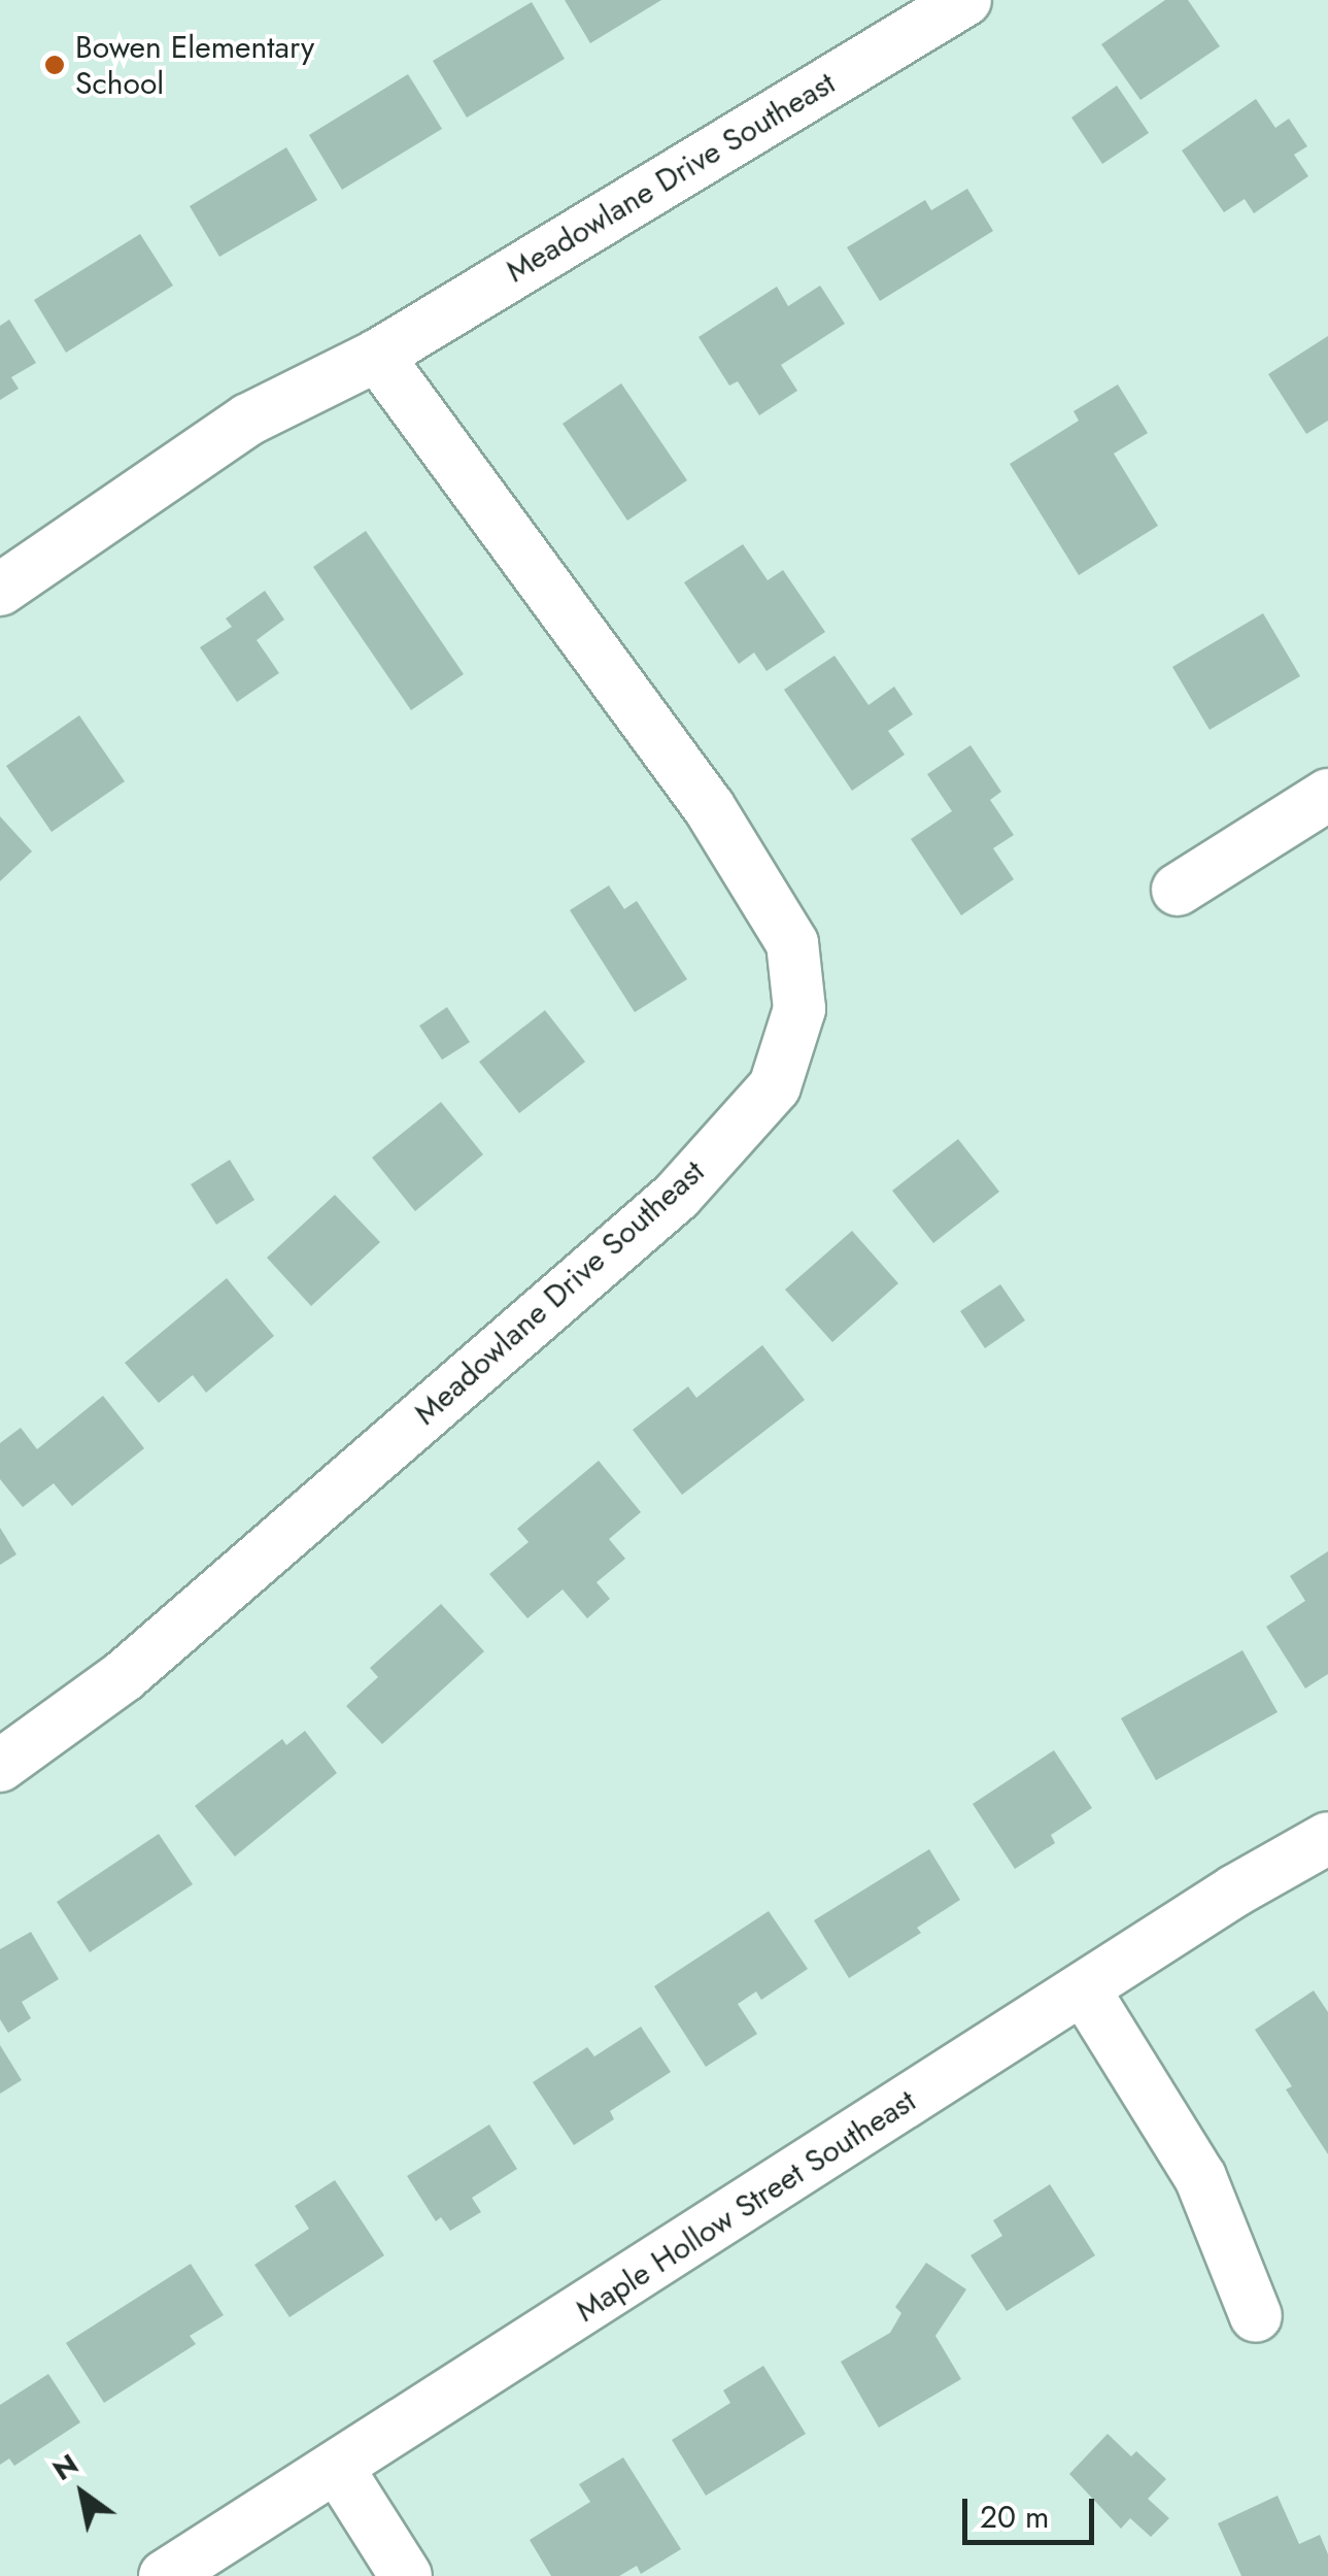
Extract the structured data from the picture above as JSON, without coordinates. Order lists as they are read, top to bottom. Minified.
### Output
{"streets":{"street":["Meadowlane Drive Southeast","Maple Hollow Street Southeast"]},"places":["Bowen Elementary School"],"scale_bar":"20 m","north":"top left"}
